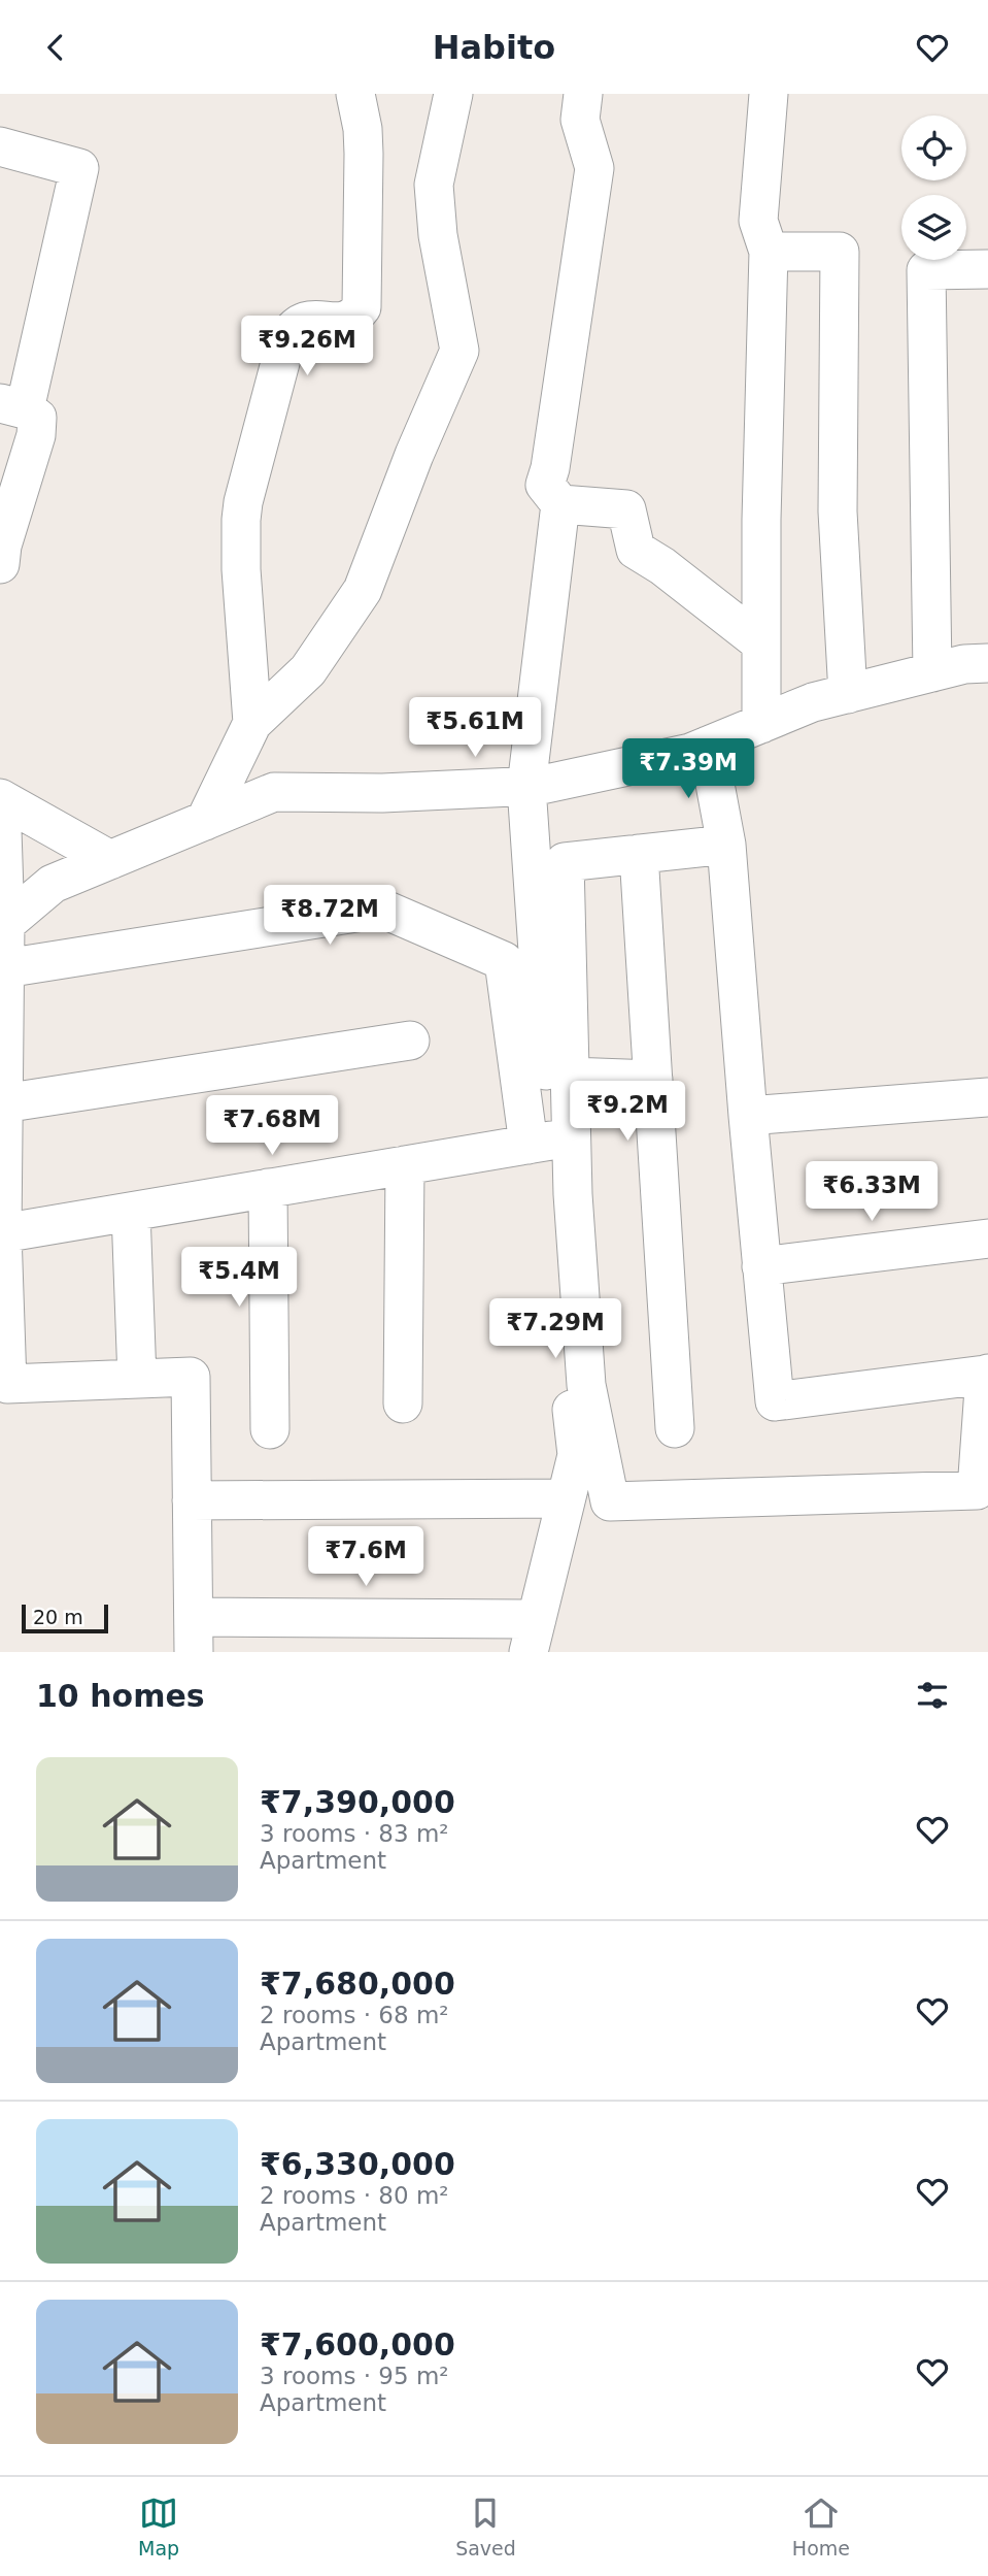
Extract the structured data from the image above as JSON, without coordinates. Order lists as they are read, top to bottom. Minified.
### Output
{"scale_bar":"20 m","page":{"header":"Habito","price":["₹9.26M","₹5.61M","₹7.39M","₹8.72M","₹9.2M","₹7.68M","₹6.33M","₹5.4M","₹7.29M","₹7.6M"],"scale":"20 m","heading":"10 homes","list":[{"name":"₹7,390,000","note":"3 rooms · 83 m² · Apartment"},{"name":"₹7,680,000","note":"2 rooms · 68 m² · Apartment"},{"name":"₹6,330,000","note":"2 rooms · 80 m² · Apartment"},{"name":"₹7,600,000","note":"3 rooms · 95 m² · Apartment"}],"tabs":["Map","Saved","Home"]}}
